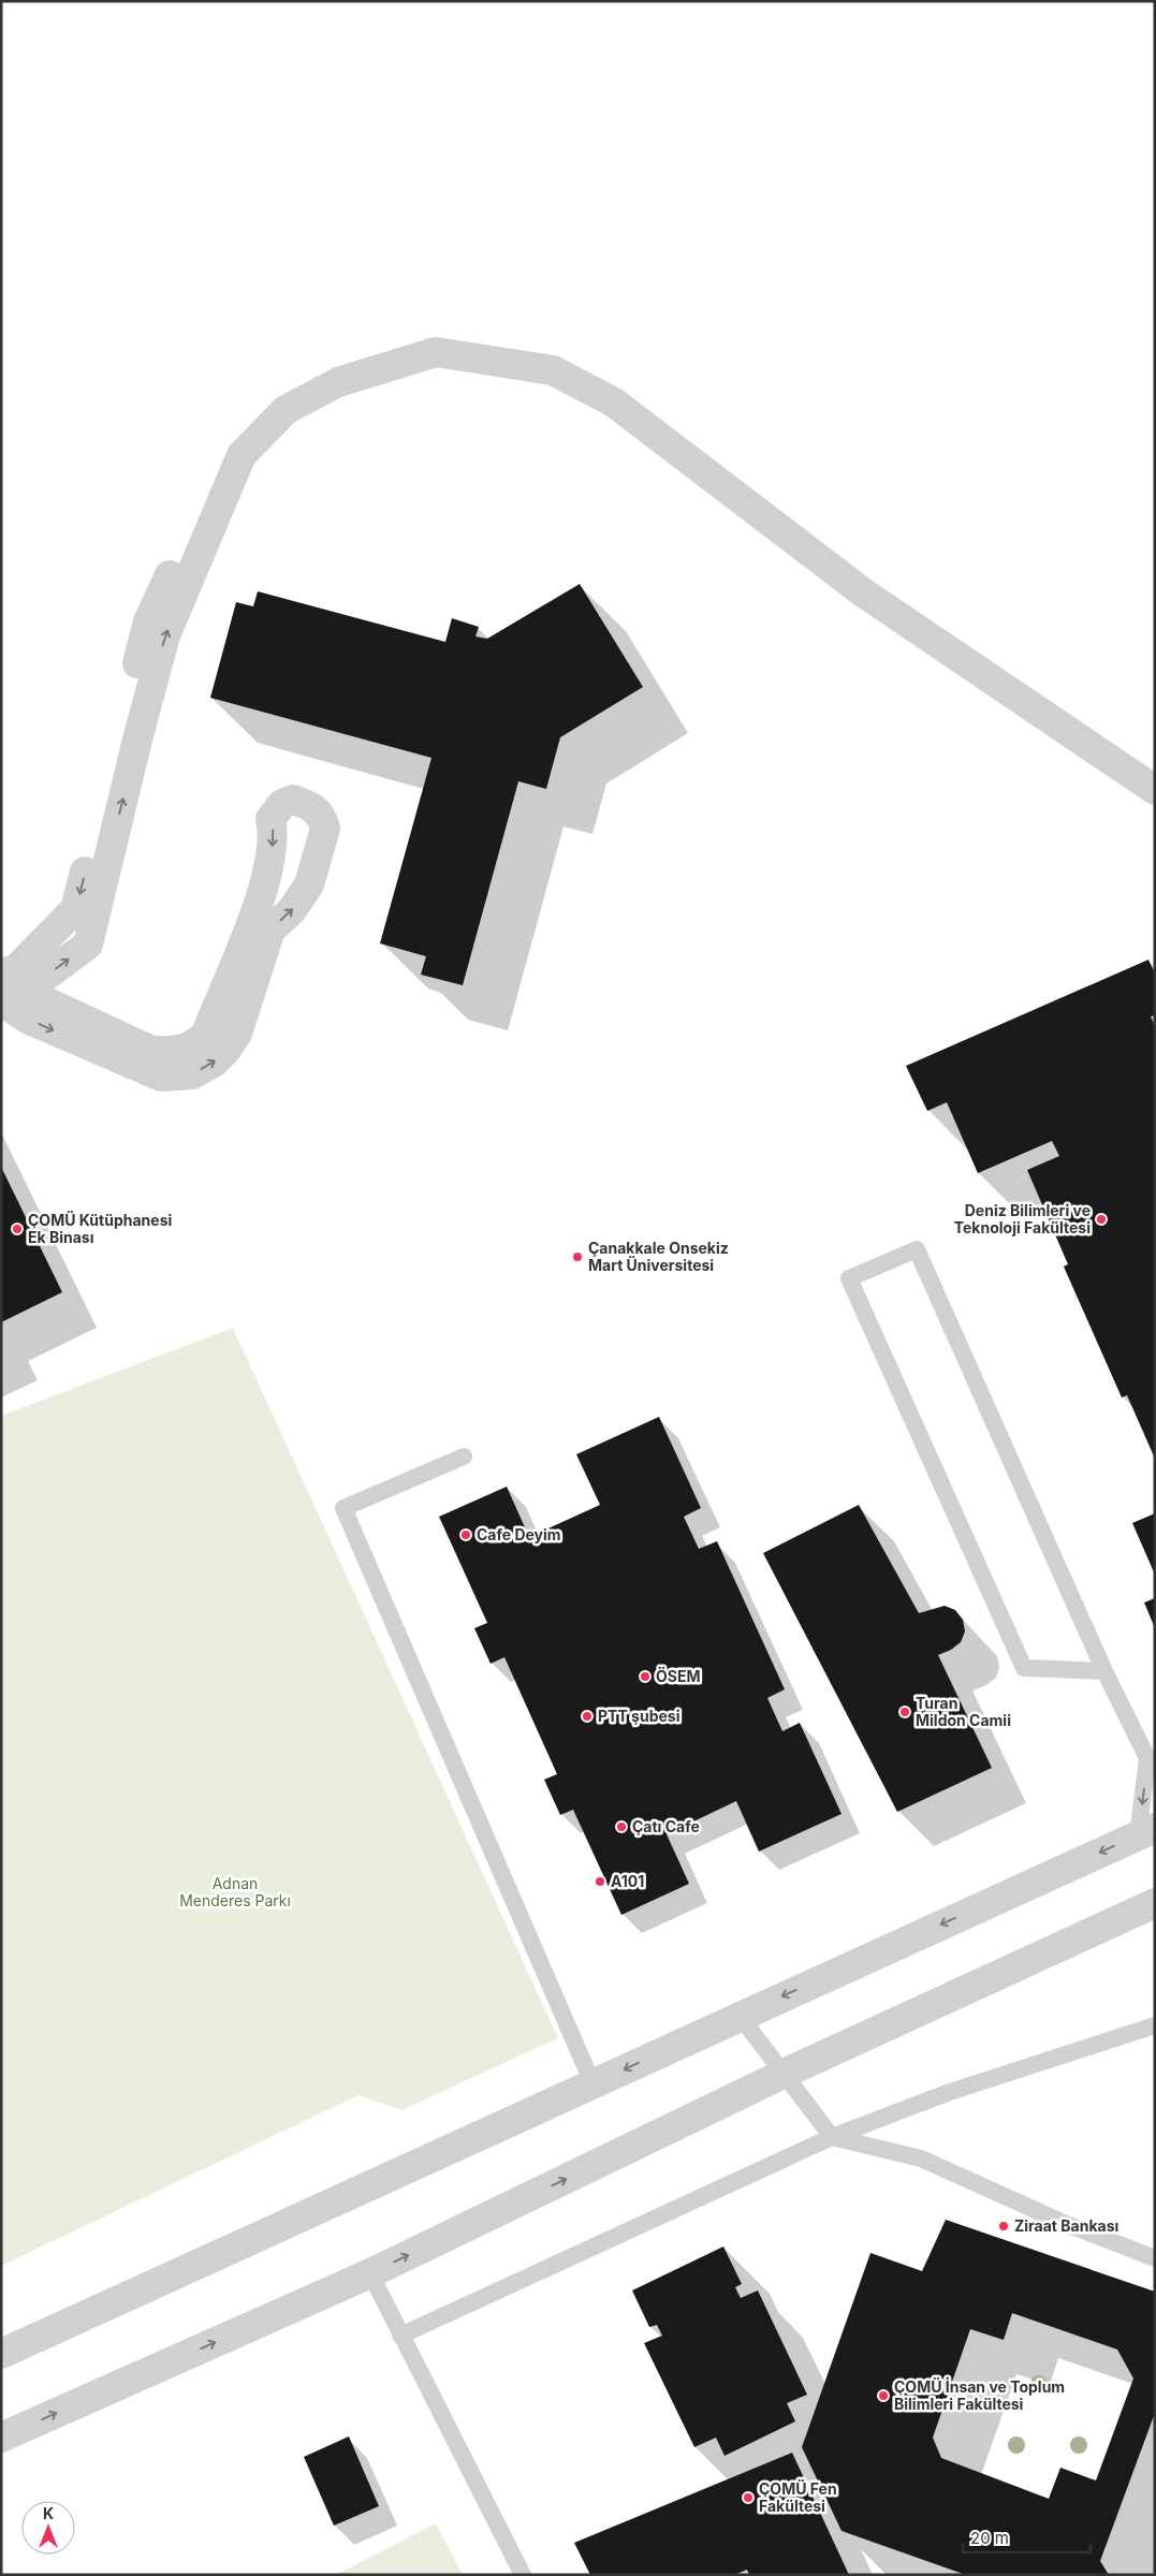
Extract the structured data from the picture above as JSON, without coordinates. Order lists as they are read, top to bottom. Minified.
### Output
{"parks":["Adnan Menderes Parkı"],"places":["Deniz Bilimleri ve Teknoloji Fakültesi","ÇOMÜ Kütüphanesi Ek Binası","Çanakkale Onsekiz Mart Üniversitesi","Cafe Deyim","ÖSEM","Turan Mildon Camii","PTT şubesi","Çatı Cafe","A101","Ziraat Bankası","ÇOMÜ İnsan ve Toplum Bilimleri Fakültesi","ÇOMÜ Fen Fakültesi"],"scale_bar":"20 m","north":"top"}
